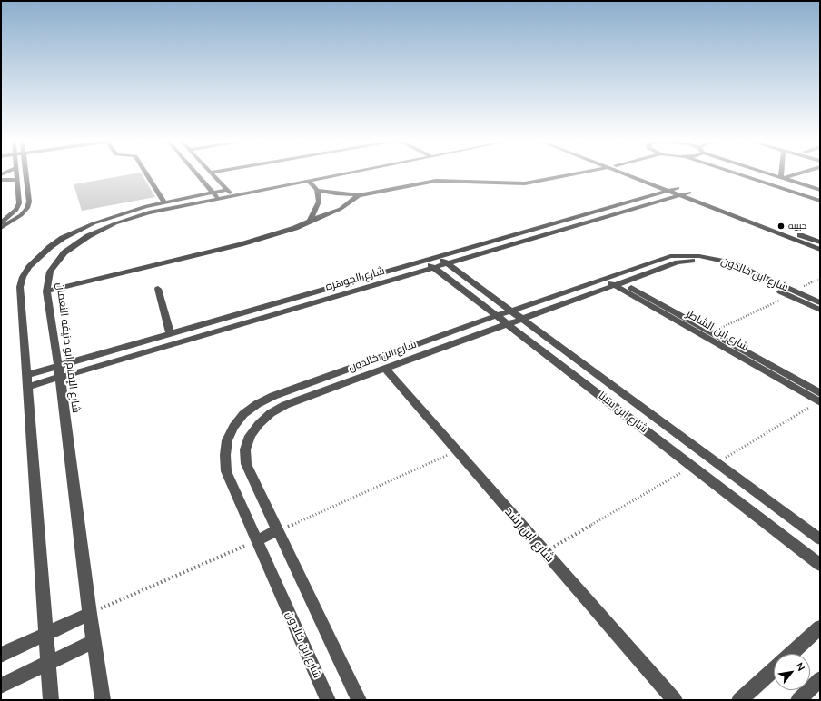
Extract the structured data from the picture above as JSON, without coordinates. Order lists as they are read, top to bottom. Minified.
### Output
{"streets":{"street":["شارع ابن خالدون","شارع الجوهره","شارع ابن الشاطر","شارع الإمام ابو حنيفه النعمان","شارع ابن سينا","شارع ابن رشد"]},"crossings":[["شارع ابن خالدون","شارع ابن الشاطر"],["شارع ابن خالدون","شارع ابن سينا"],["شارع ابن خالدون","شارع ابن رشد"],["شارع الجوهره","شارع الإمام ابو حنيفه النعمان"],["شارع الجوهره","شارع ابن سينا"]],"places":["حبيبه"],"north":"top right"}
